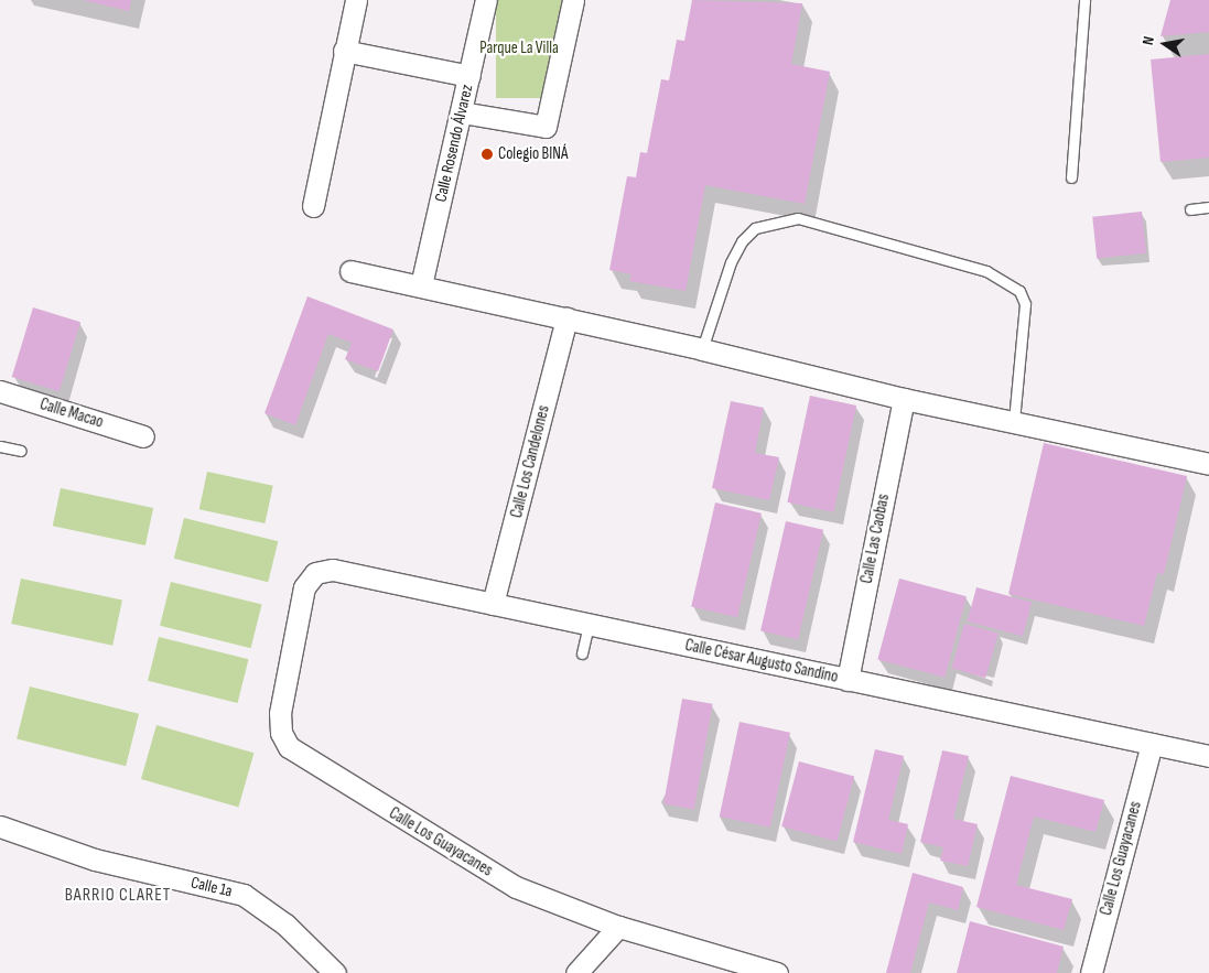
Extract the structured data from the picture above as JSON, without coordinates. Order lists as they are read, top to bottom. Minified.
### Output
{"streets":{"street":["Calle Rosendo Álvarez","Calle Macao","Calle Los Candelones","Calle Las Caobas","Calle César Augusto Sandino","Calle Los Guayacanes","Calle 1a"]},"crossings":[["Calle Los Candelones","Calle César Augusto Sandino"],["Calle Las Caobas","Calle César Augusto Sandino"],["Calle César Augusto Sandino","Calle Los Guayacanes"]],"districts":["BARRIO CLARET"],"parks":["Parque La Villa"],"places":["Colegio BINÁ"],"north":"left"}
